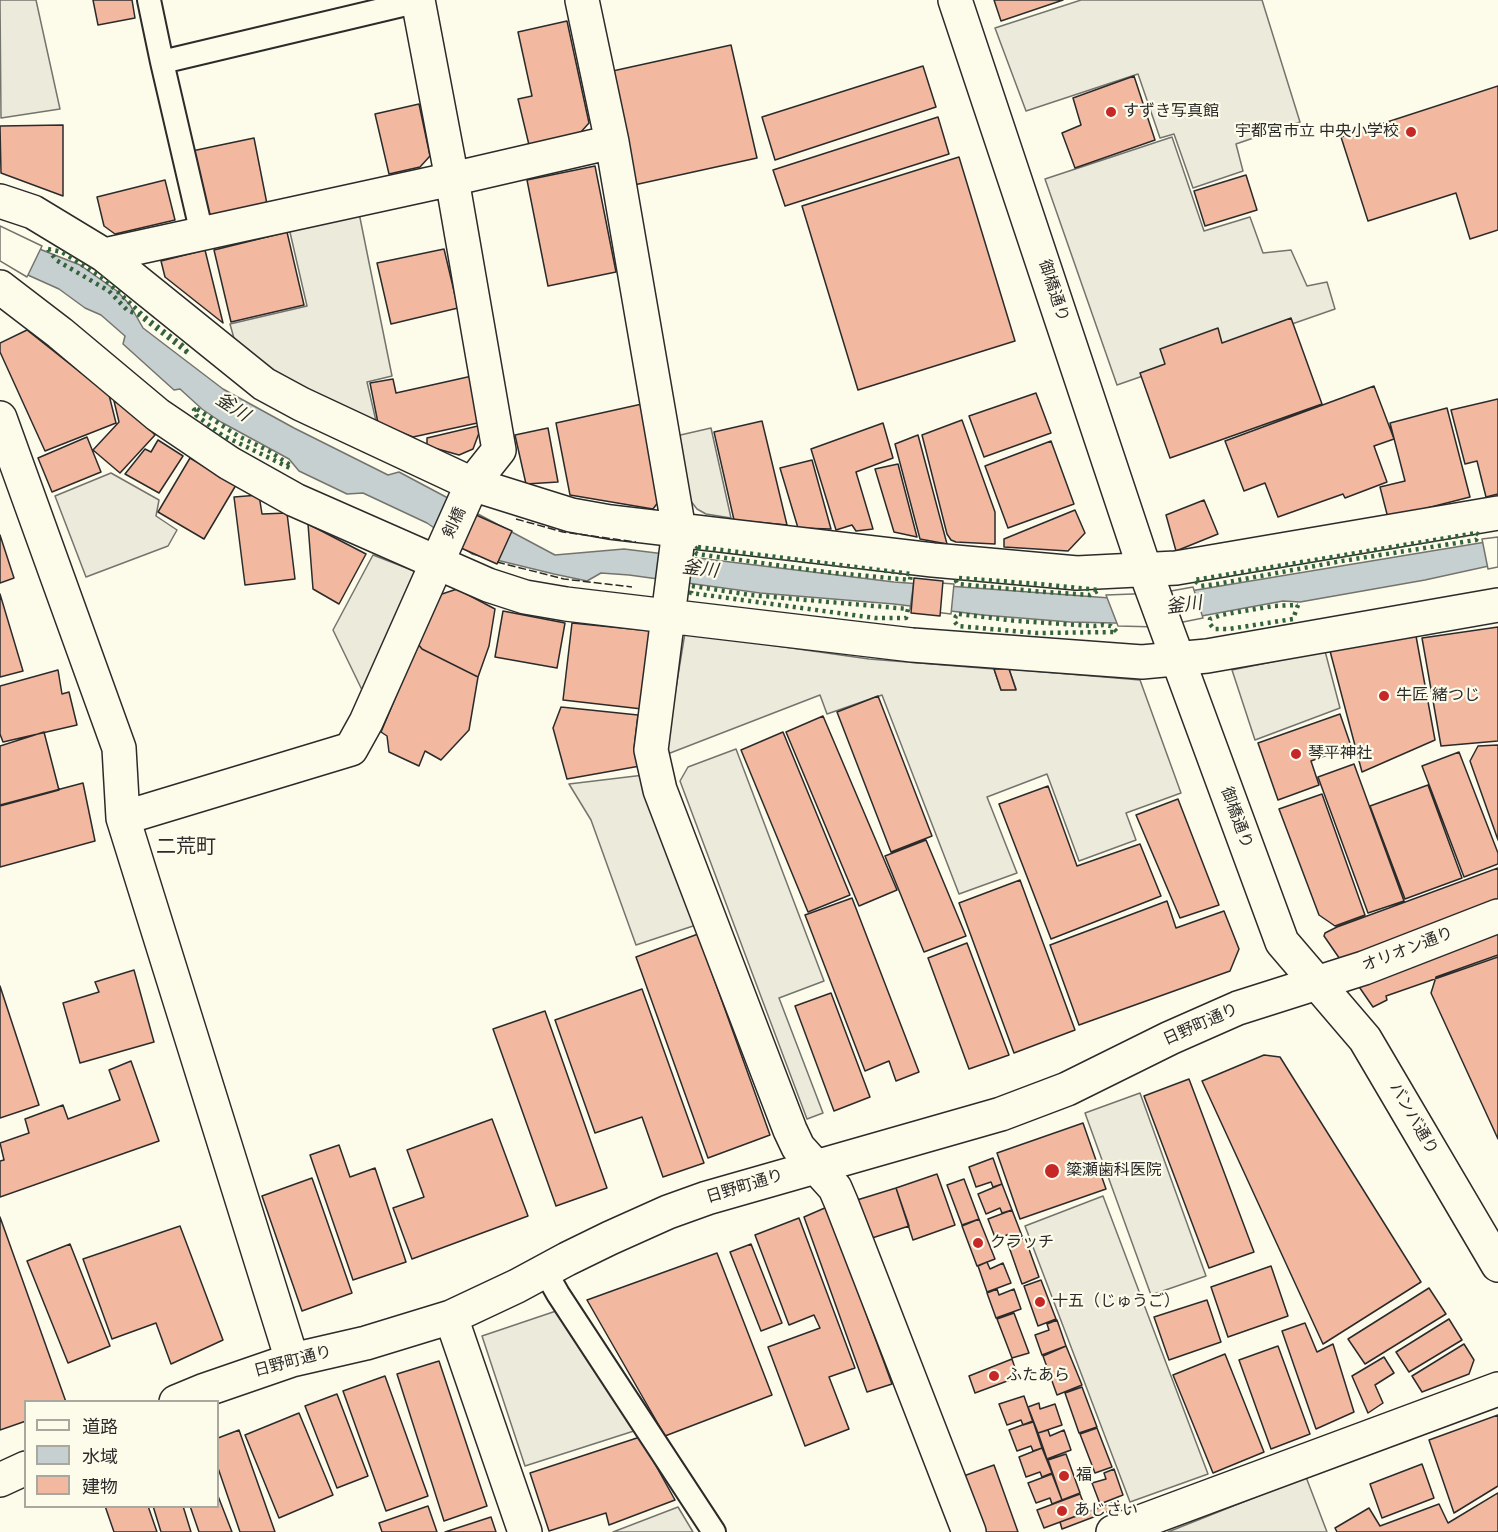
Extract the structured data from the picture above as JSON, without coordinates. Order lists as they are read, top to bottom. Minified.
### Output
{"streets":{"street":["御橋通り","剣橋","オリオン通り","日野町通り","バンバ通り"]},"crossings":[["御橋通り","オリオン通り"],["御橋通り","日野町通り"],["御橋通り","バンバ通り"],["オリオン通り","日野町通り"],["オリオン通り","バンバ通り"],["日野町通り","バンバ通り"]],"districts":["二荒町"],"water":["釜川"],"places":["すずき写真館","宇都宮市立 中央小学校","牛匠 緒つじ","琴平神社","簗瀬歯科医院","クラッチ","十五（じゅうご）","ふたあら","福","あじさい"],"legend":["道路","水域","建物"]}
